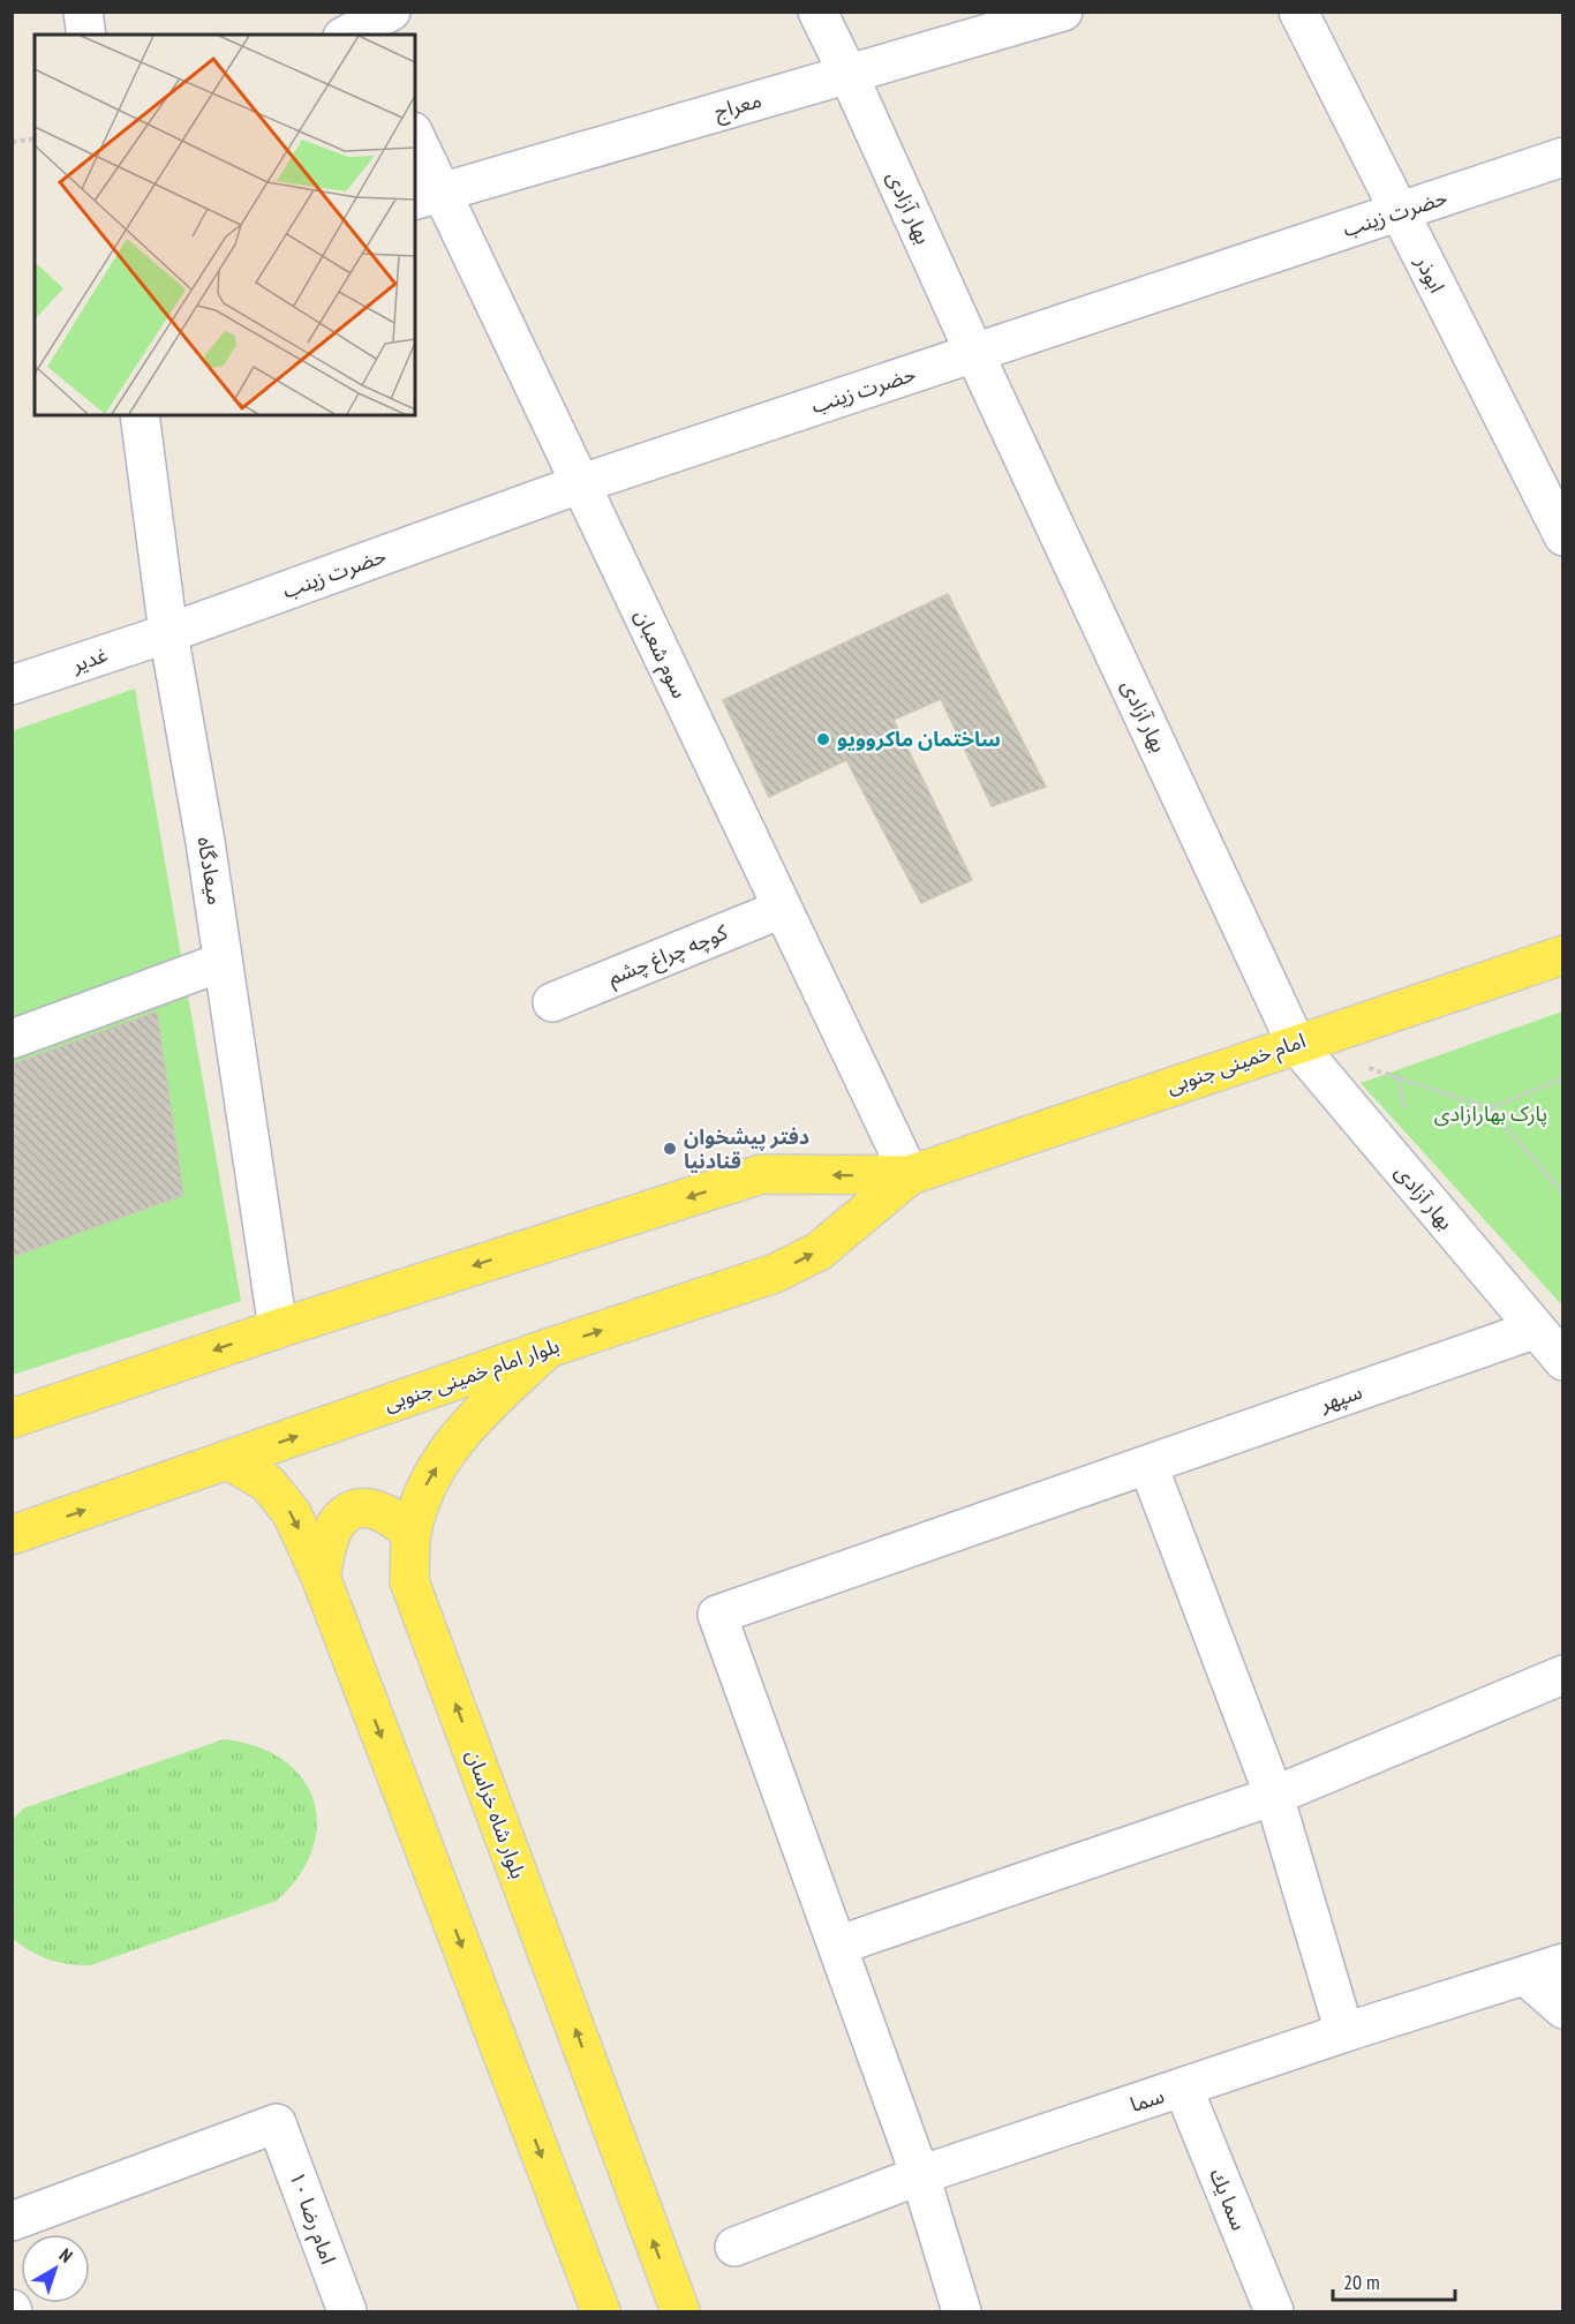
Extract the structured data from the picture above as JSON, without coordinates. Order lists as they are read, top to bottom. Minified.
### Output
{"streets":{"main road":["امام خمینی جنوبی","بلوار امام خمینی جنوبی","بلوار شاه خراسان"],"street":["معراج","بهار آزادی","حضرت زینب","ابوذر","سوم شعبان","غدیر","میعادگاه","کوچه چراغ چشم","سپهر","سما","سما يك","امام رضا ۱۰"]},"crossings":[["معراج","بهار آزادی"],["معراج","سوم شعبان"],["بهار آزادی","حضرت زینب"],["بهار آزادی","امام خمینی جنوبی"],["بهار آزادی","سپهر"],["حضرت زینب","ابوذر"],["حضرت زینب","سوم شعبان"],["حضرت زینب","غدیر"],["حضرت زینب","میعادگاه"],["سوم شعبان","کوچه چراغ چشم"],["سوم شعبان","امام خمینی جنوبی"],["سوم شعبان","بلوار امام خمینی جنوبی"],["غدیر","میعادگاه"],["امام خمینی جنوبی","بلوار امام خمینی جنوبی"],["بلوار امام خمینی جنوبی","بلوار شاه خراسان"],["سما","سما يك"]],"parks":["پارک بهارازادی"],"places":["ساختمان ماکروویو","دفتر پیشخوان قنادنیا"],"scale_bar":"20 m","north":"top right"}
